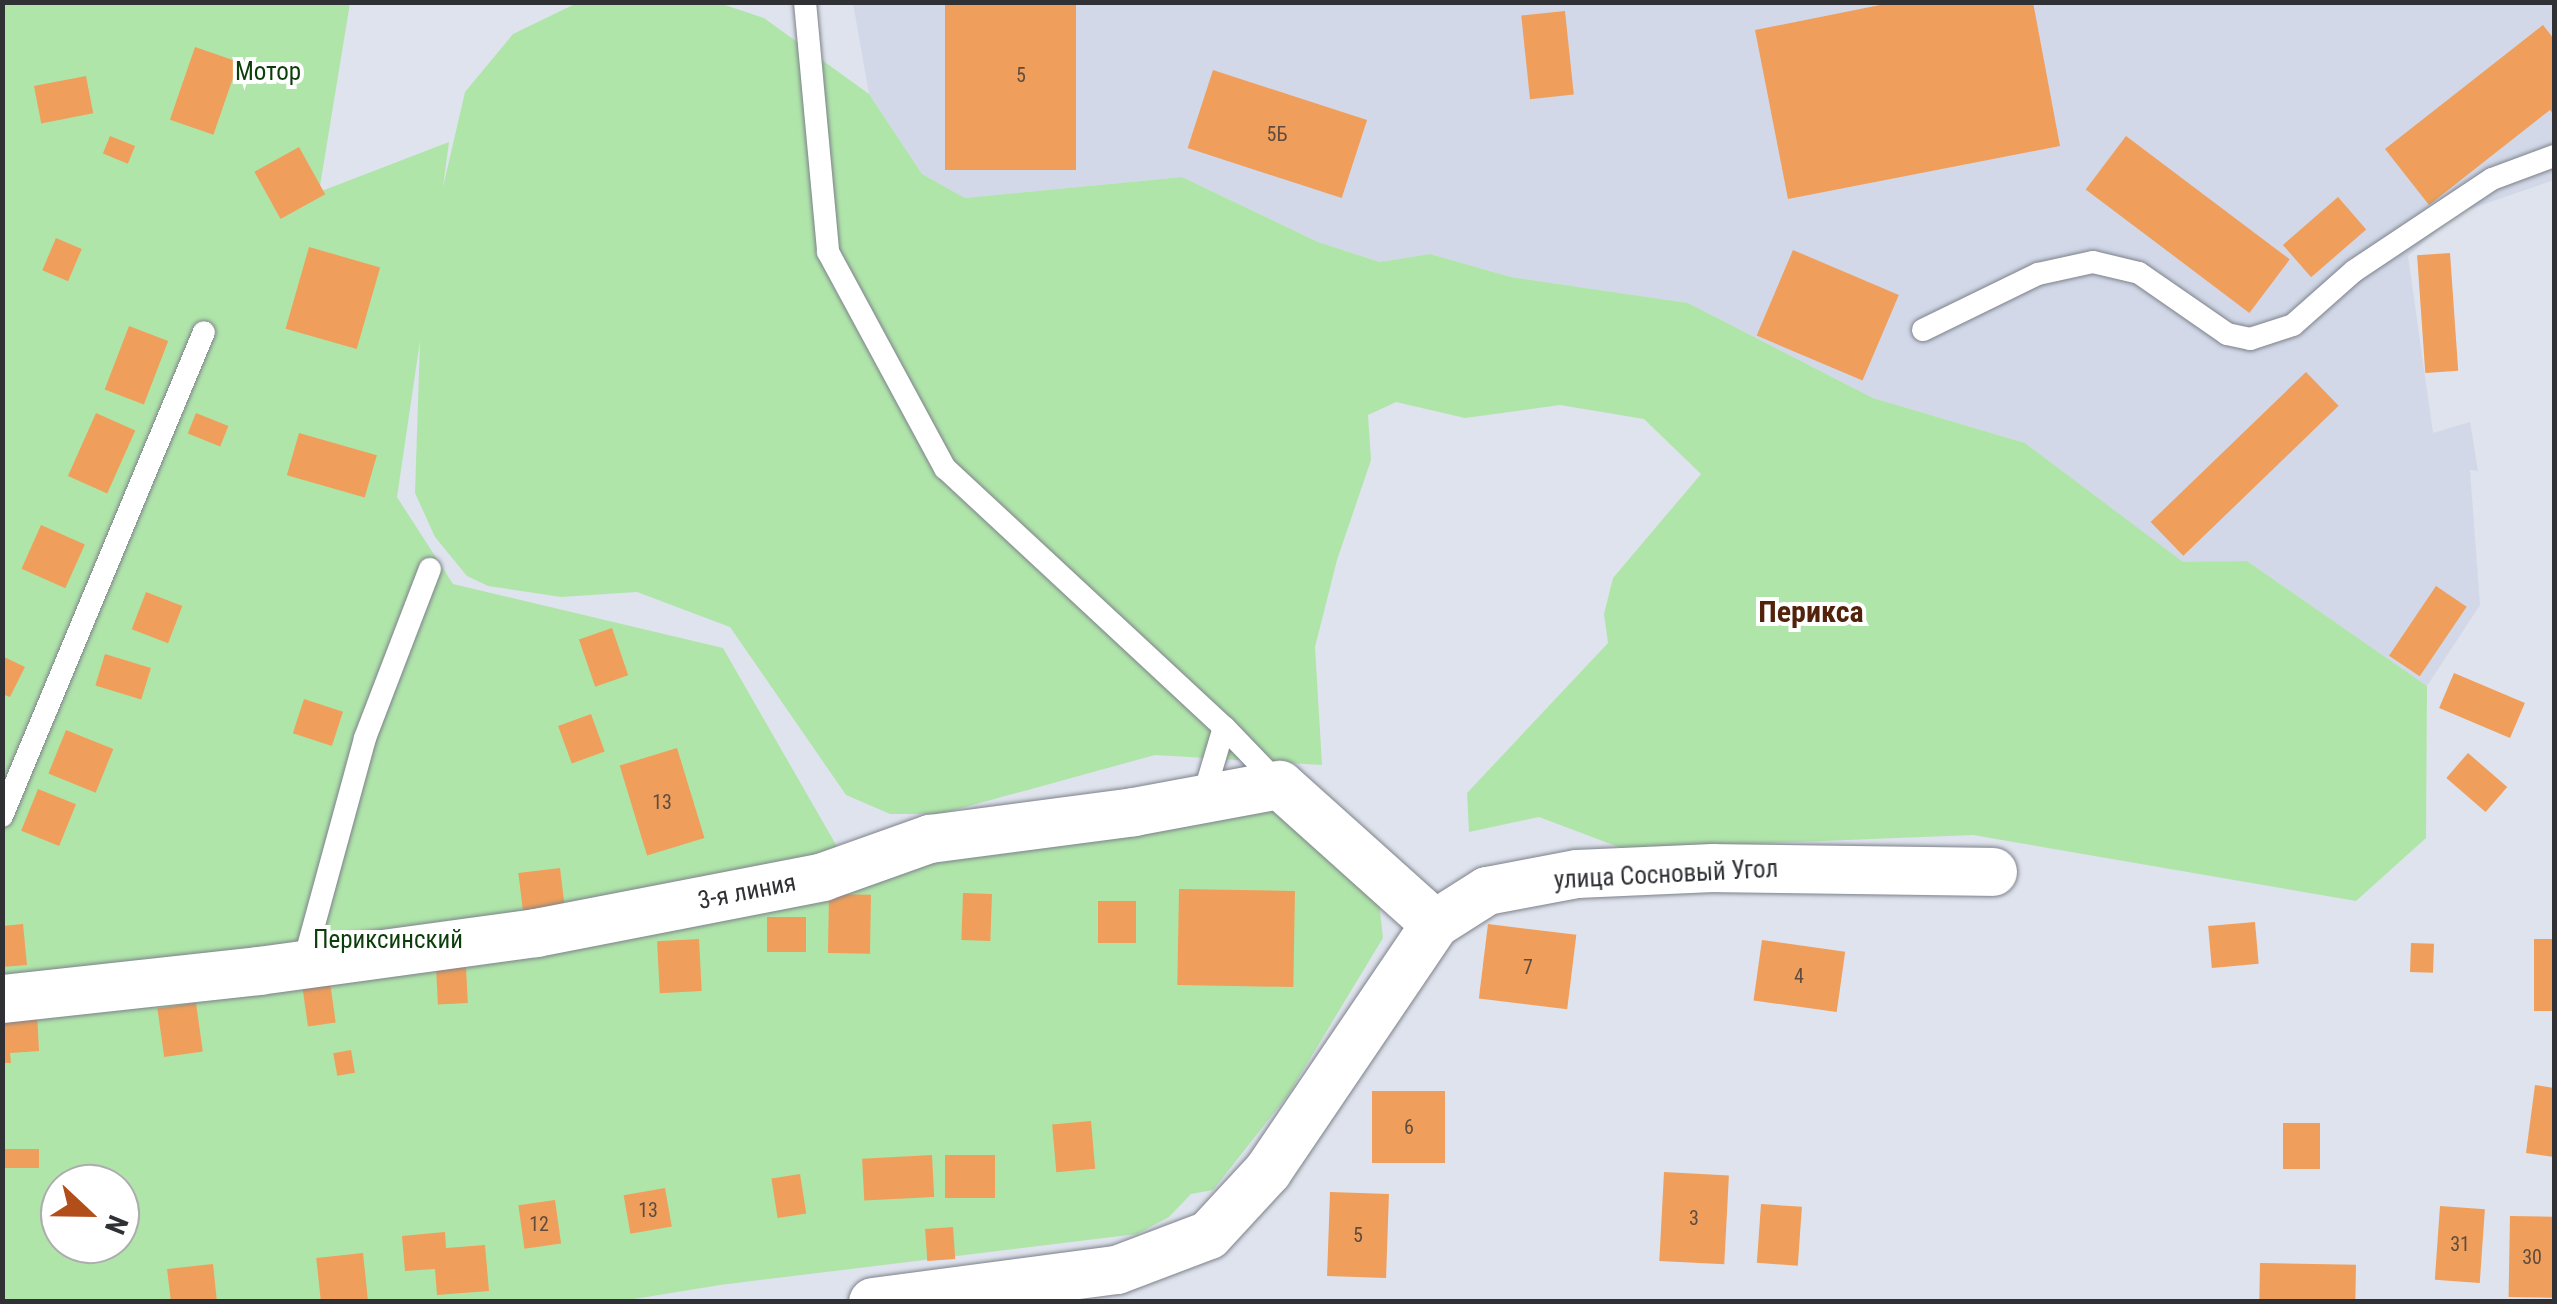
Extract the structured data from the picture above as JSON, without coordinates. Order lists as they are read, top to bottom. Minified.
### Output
{"streets":{"street":["улица Сосновый Угол","3-я линия"]},"districts":["Перикса"],"parks":["Мотор","Периксинский"],"house_numbers":["5","5Б","13","7","4","6","13","3","12","5","31","30"],"north":"right"}
